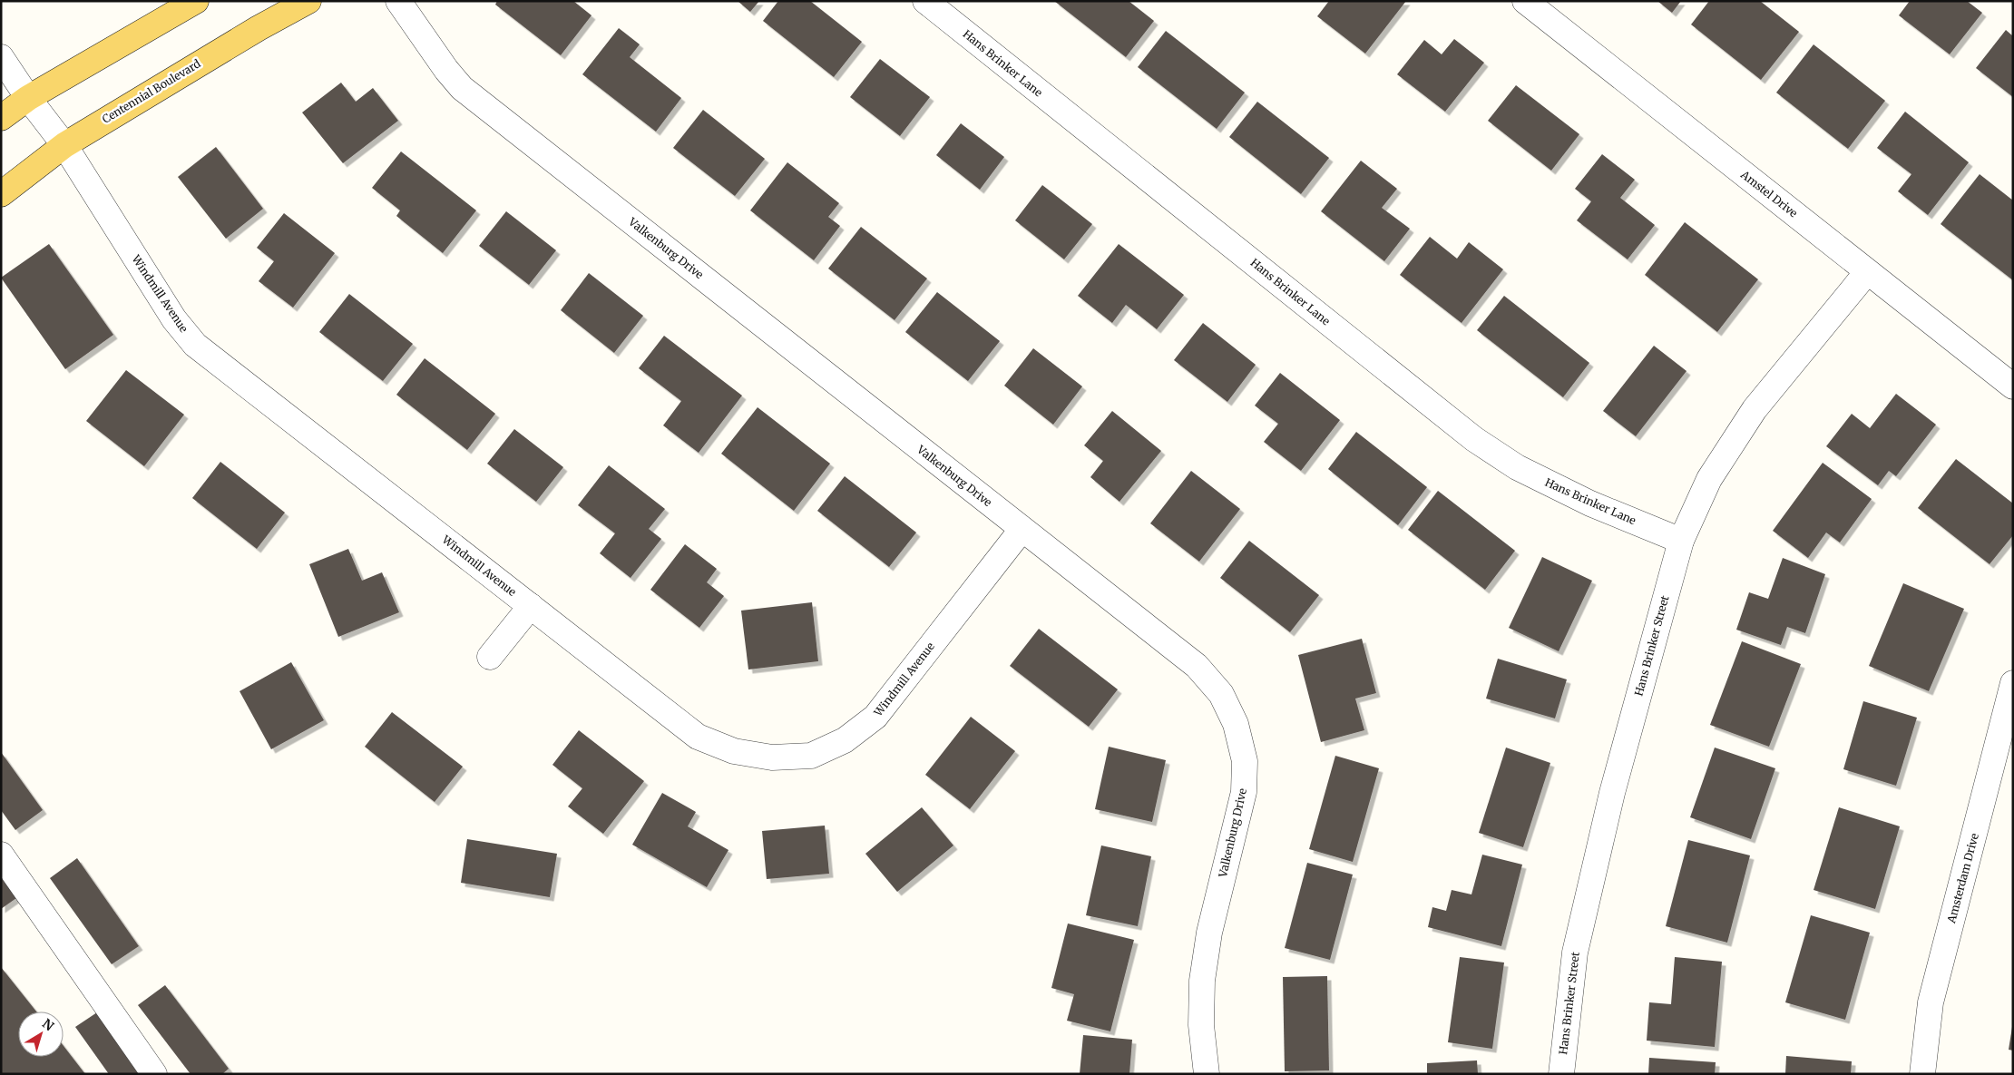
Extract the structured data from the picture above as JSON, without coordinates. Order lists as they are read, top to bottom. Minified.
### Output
{"streets":{"main road":["Centennial Boulevard"],"street":["Hans Brinker Lane","Amstel Drive","Valkenburg Drive","Windmill Avenue","Hans Brinker Street","Amsterdam Drive"]},"crossings":[["Hans Brinker Lane","Hans Brinker Street"],["Centennial Boulevard","Windmill Avenue"],["Amstel Drive","Hans Brinker Street"],["Valkenburg Drive","Windmill Avenue"]],"north":"top right"}
